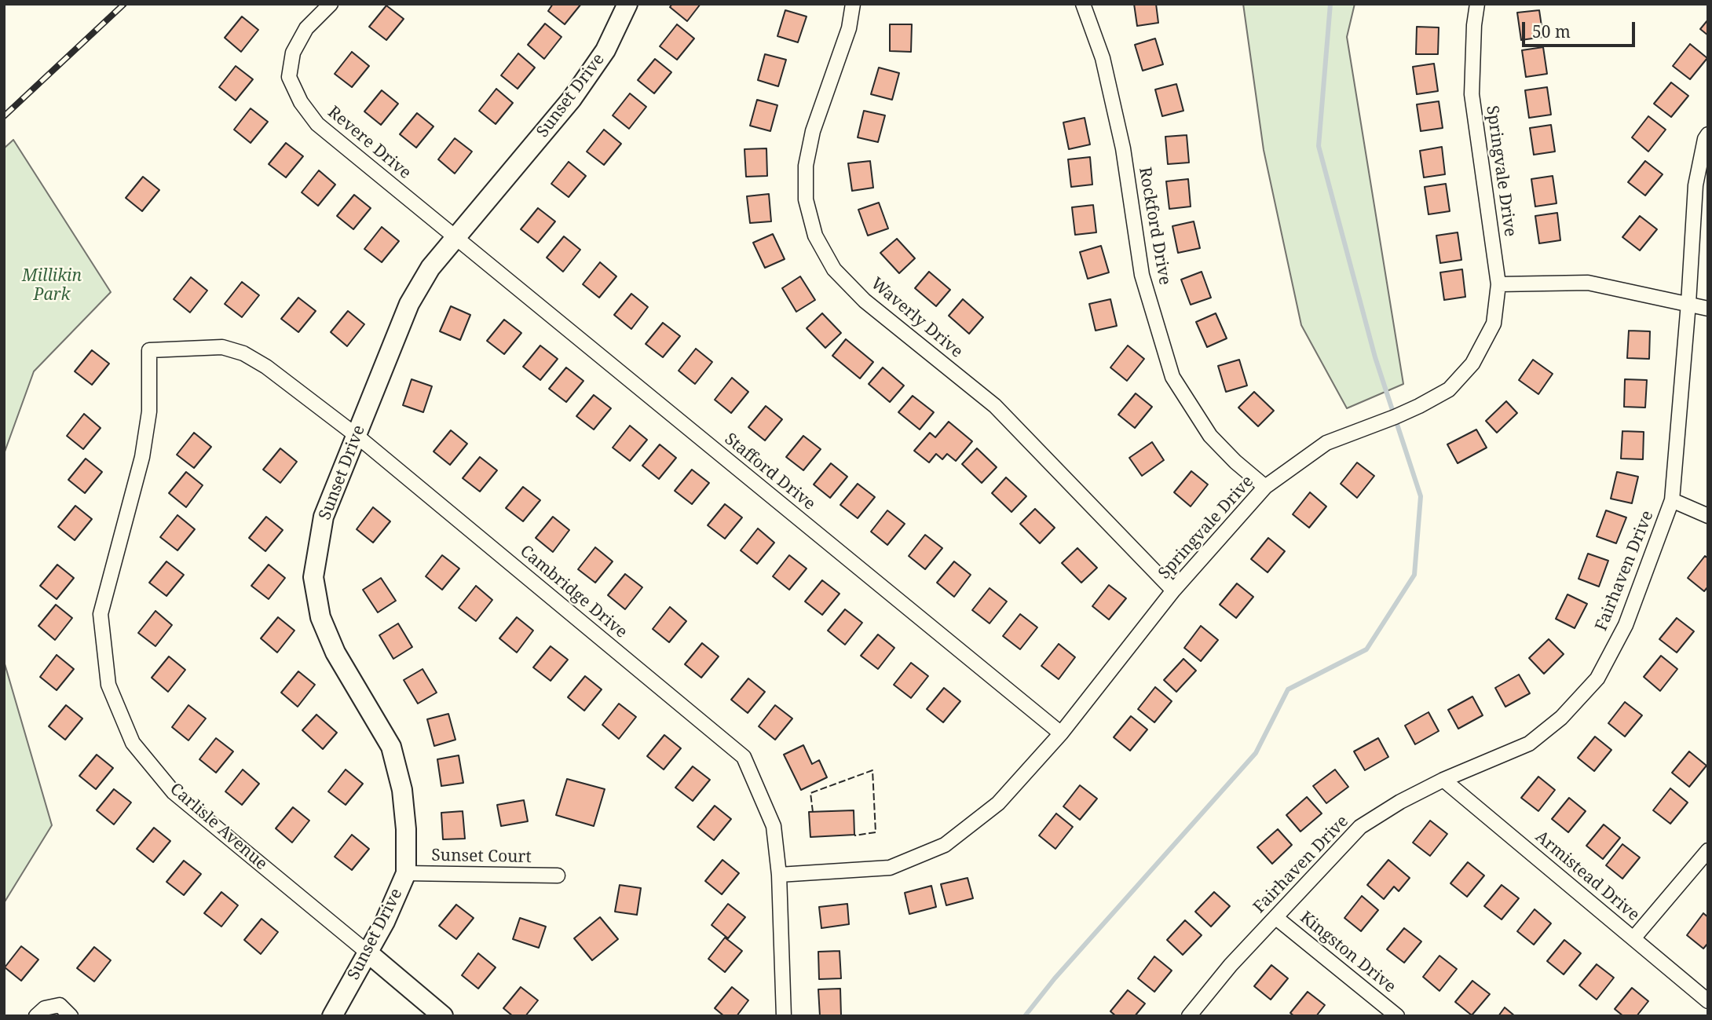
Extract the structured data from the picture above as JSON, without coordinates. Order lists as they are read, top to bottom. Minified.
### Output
{"streets":{"street":["Sunset Drive","Revere Drive","Springvale Drive","Rockford Drive","Waverly Drive","Stafford Drive","Fairhaven Drive","Cambridge Drive","Carlisle Avenue","Sunset Court","Armistead Drive","Kingston Drive"]},"crossings":[["Sunset Drive","Revere Drive"],["Sunset Drive","Stafford Drive"],["Sunset Drive","Cambridge Drive"],["Sunset Drive","Carlisle Avenue"],["Sunset Drive","Sunset Court"],["Revere Drive","Stafford Drive"],["Springvale Drive","Rockford Drive"],["Springvale Drive","Waverly Drive"],["Springvale Drive","Stafford Drive"],["Springvale Drive","Cambridge Drive"],["Fairhaven Drive","Armistead Drive"],["Fairhaven Drive","Kingston Drive"],["Cambridge Drive","Carlisle Avenue"]],"parks":["Millikin Park"],"scale_bar":"50 m"}
